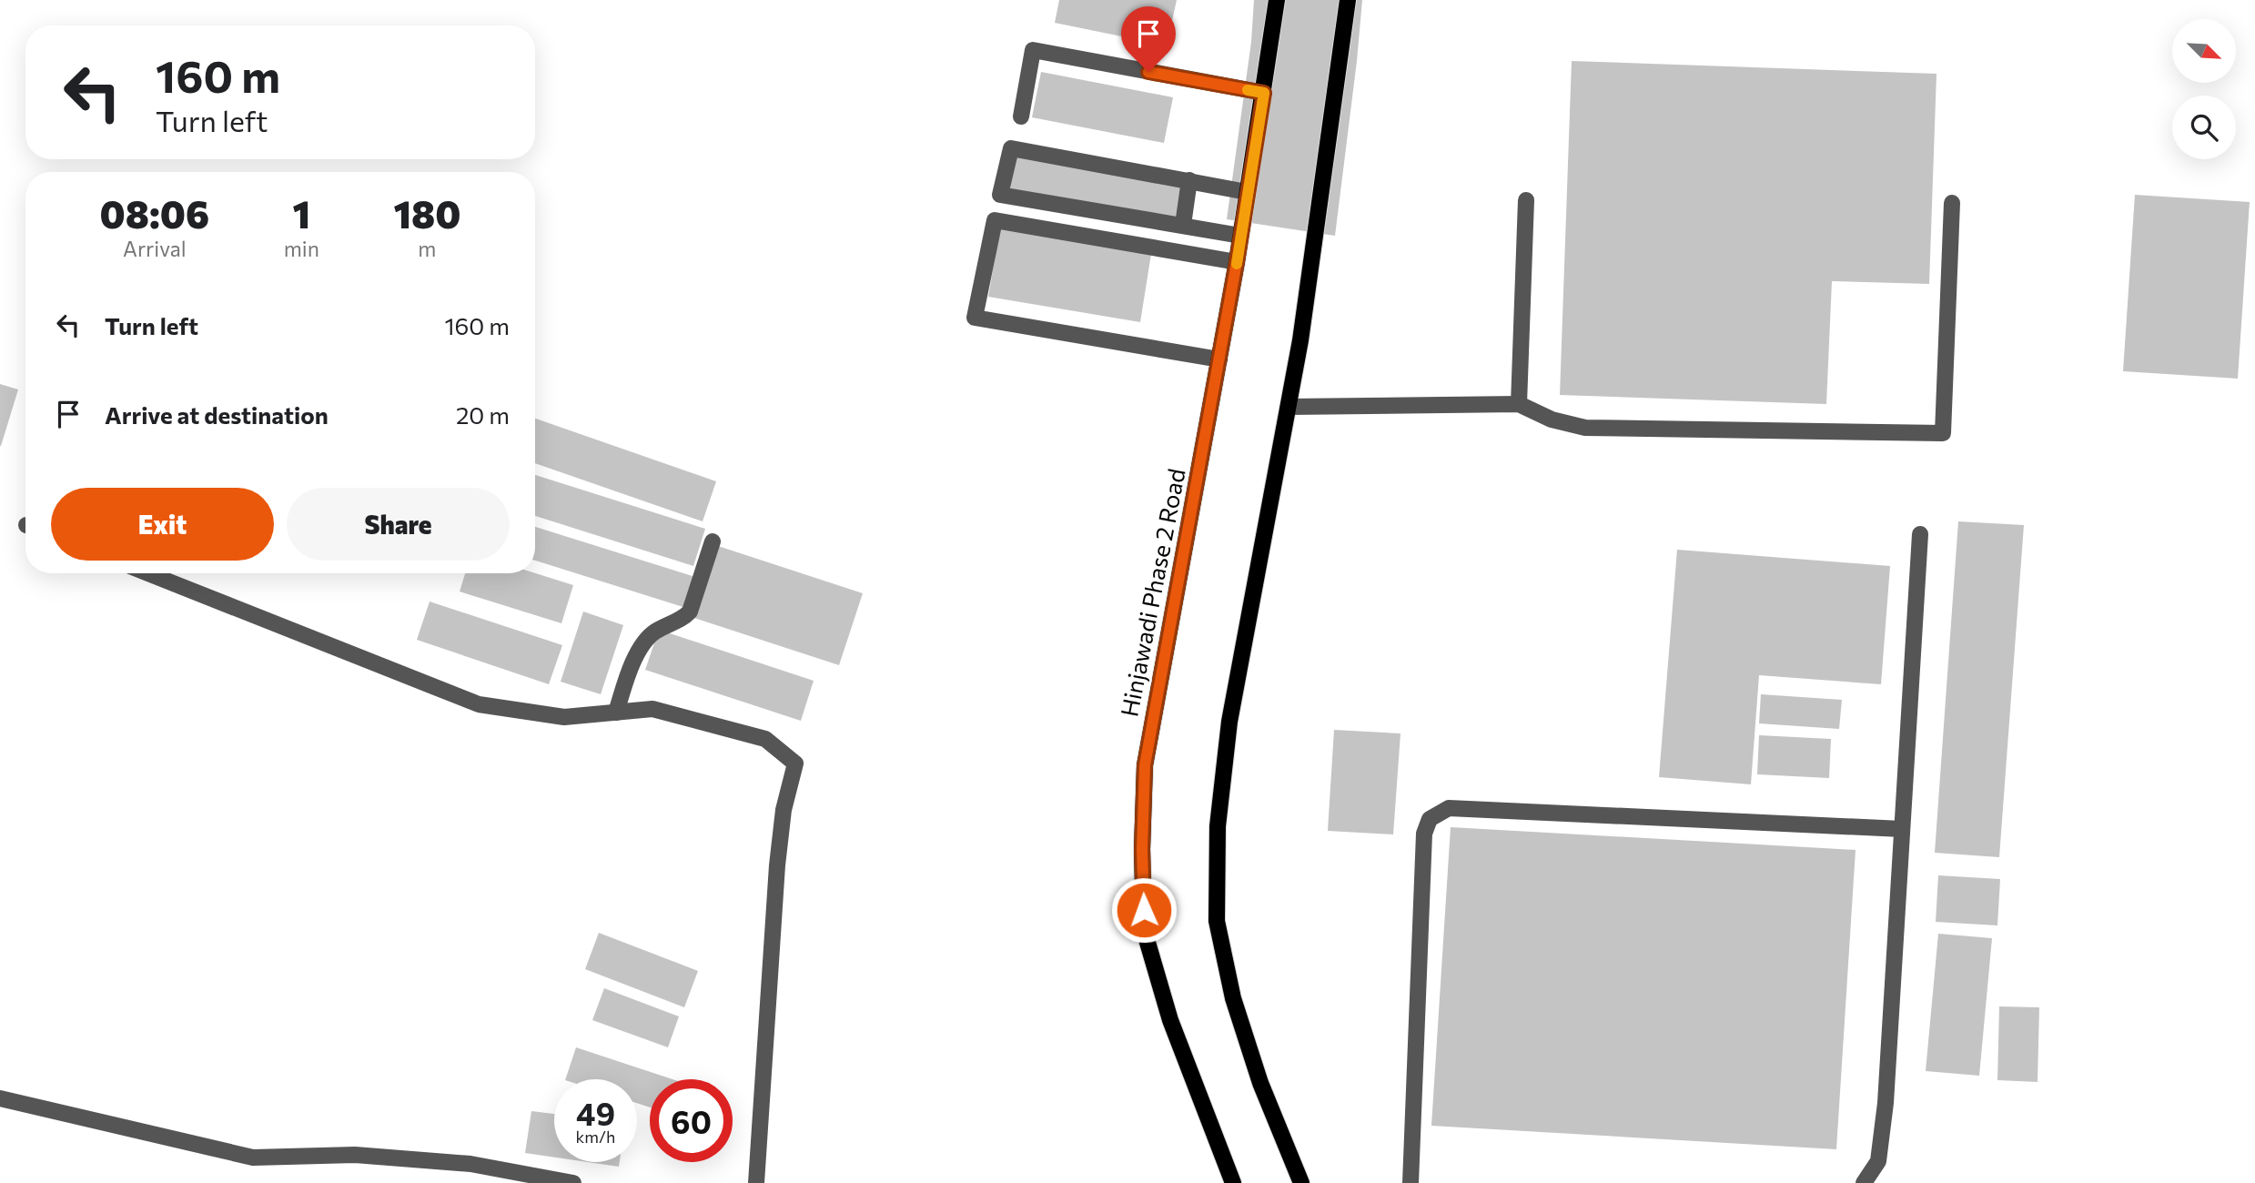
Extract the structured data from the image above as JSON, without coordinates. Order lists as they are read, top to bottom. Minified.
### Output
{"streets":{"main road":["Hinjawadi Phase 2 Road"]},"north":"bottom right","page":{"turn":["160 m","Turn left"],"eta":["08:06","Arrival","1","min","180","m"],"list":[{"name":"Turn left","value":"160 m"},{"name":"Arrive at destination","value":"20 m"}],"buttons":["Exit","Share"],"speed":"49 km/h","limit":"60"}}
